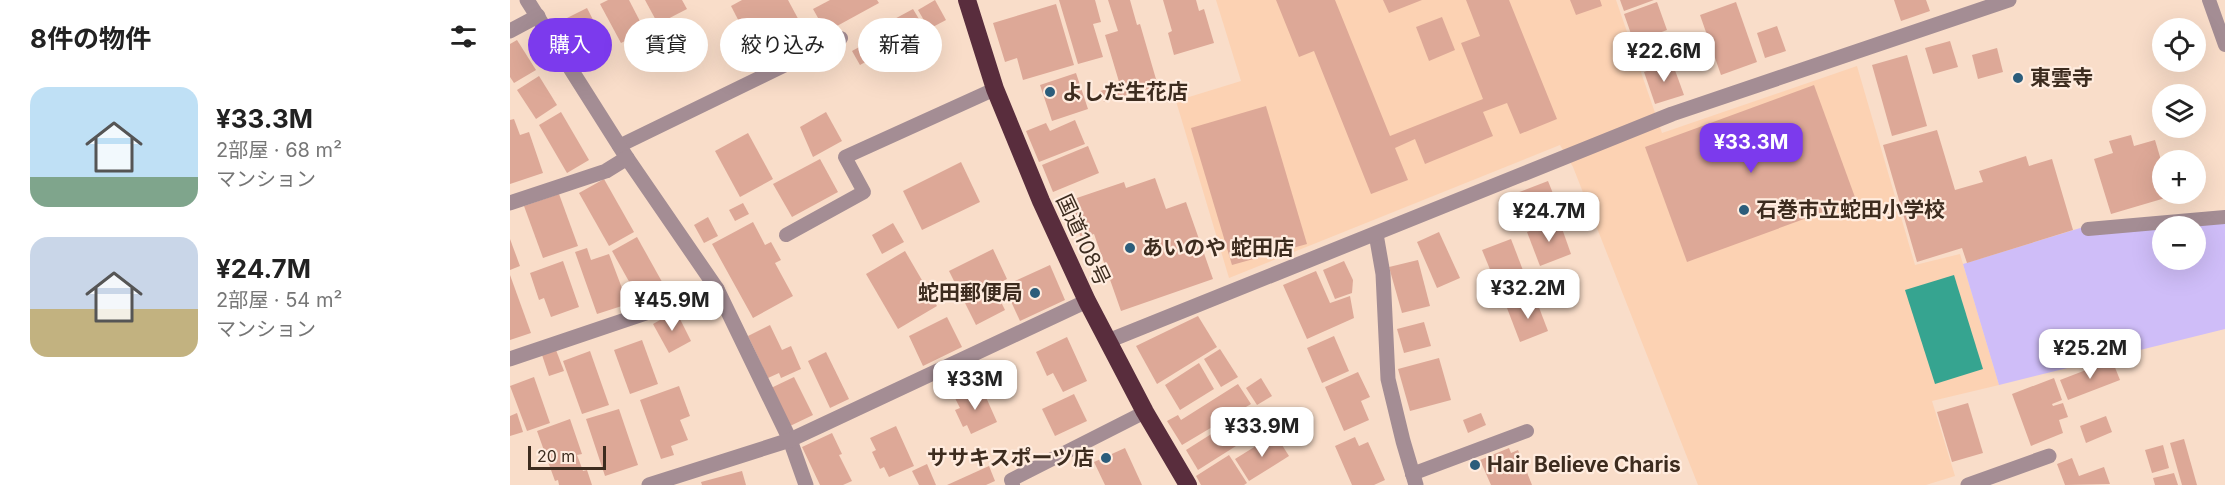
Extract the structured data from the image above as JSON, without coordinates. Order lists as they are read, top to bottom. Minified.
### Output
{"streets":{"highway":["国道108号"]},"places":["東雲寺","よしだ生花店","石巻市立蛇田小学校","あいのや 蛇田店","蛇田郵便局","ササキスポーツ店","Hair Believe Charis"],"scale_bar":"20 m","page":{"heading":"8件の物件","map_buttons":["+","−"],"chip":["購入","賃貸","絞り込み","新着"],"price":["¥22.6M","¥33.3M","¥24.7M","¥32.2M","¥45.9M","¥25.2M","¥33M","¥33.9M"],"list":[{"name":"¥33.3M","note":"2部屋 · 68 m² · マンション"},{"name":"¥24.7M","note":"2部屋 · 54 m² · マンション"}],"scale":"20 m"}}
